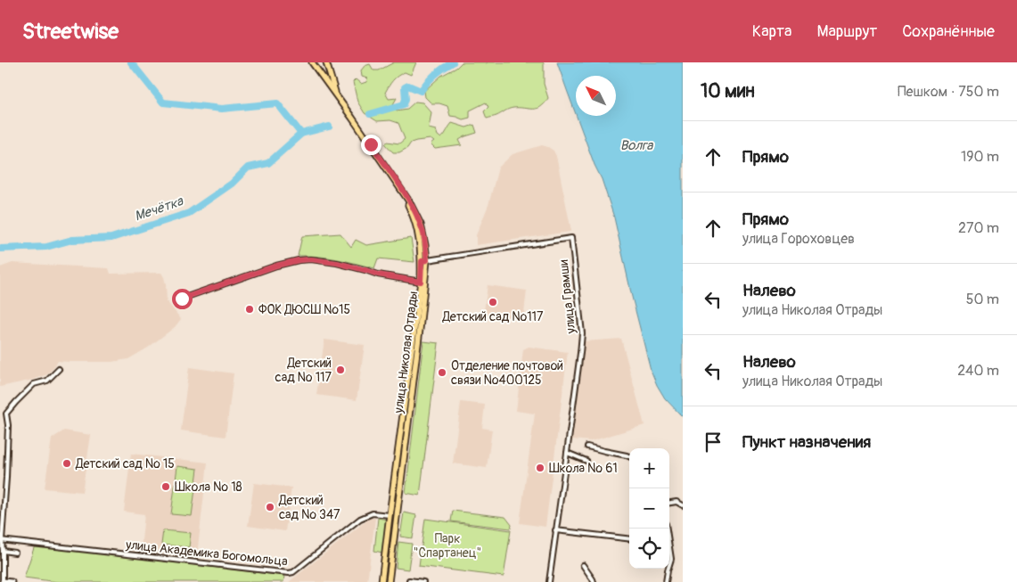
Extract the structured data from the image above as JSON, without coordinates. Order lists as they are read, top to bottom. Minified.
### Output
{"streets":{"main road":["улица Николая Отрады"],"street":["улица Грамши","улица Академика Богомольца"]},"crossings":[["улица Грамши","улица Николая Отрады"],["улица Николая Отрады","улица Академика Богомольца"]],"water":["Волга","Мечётка"],"parks":["Парк \"Спартанец\""],"places":["Детский сад №117","ФОК ДЮСШ №15","Детский сад № 117","Отделение почтовой связи №400125","Детский сад № 15","Школа № 61","Школа № 18","Детский сад № 347"],"north":"top left","page":{"header":"Streetwise","nav":["Карта","Маршрут","Сохранённые"],"heading":["10 мин","Пешком · 750 m"],"list":[["Прямо","190 m"],["Прямо","улица Гороховцев","270 m"],["Налево","улица Николая Отрады","50 m"],["Налево","улица Николая Отрады","240 m"],"Пункт назначения"],"map_buttons":["+","−"]}}
